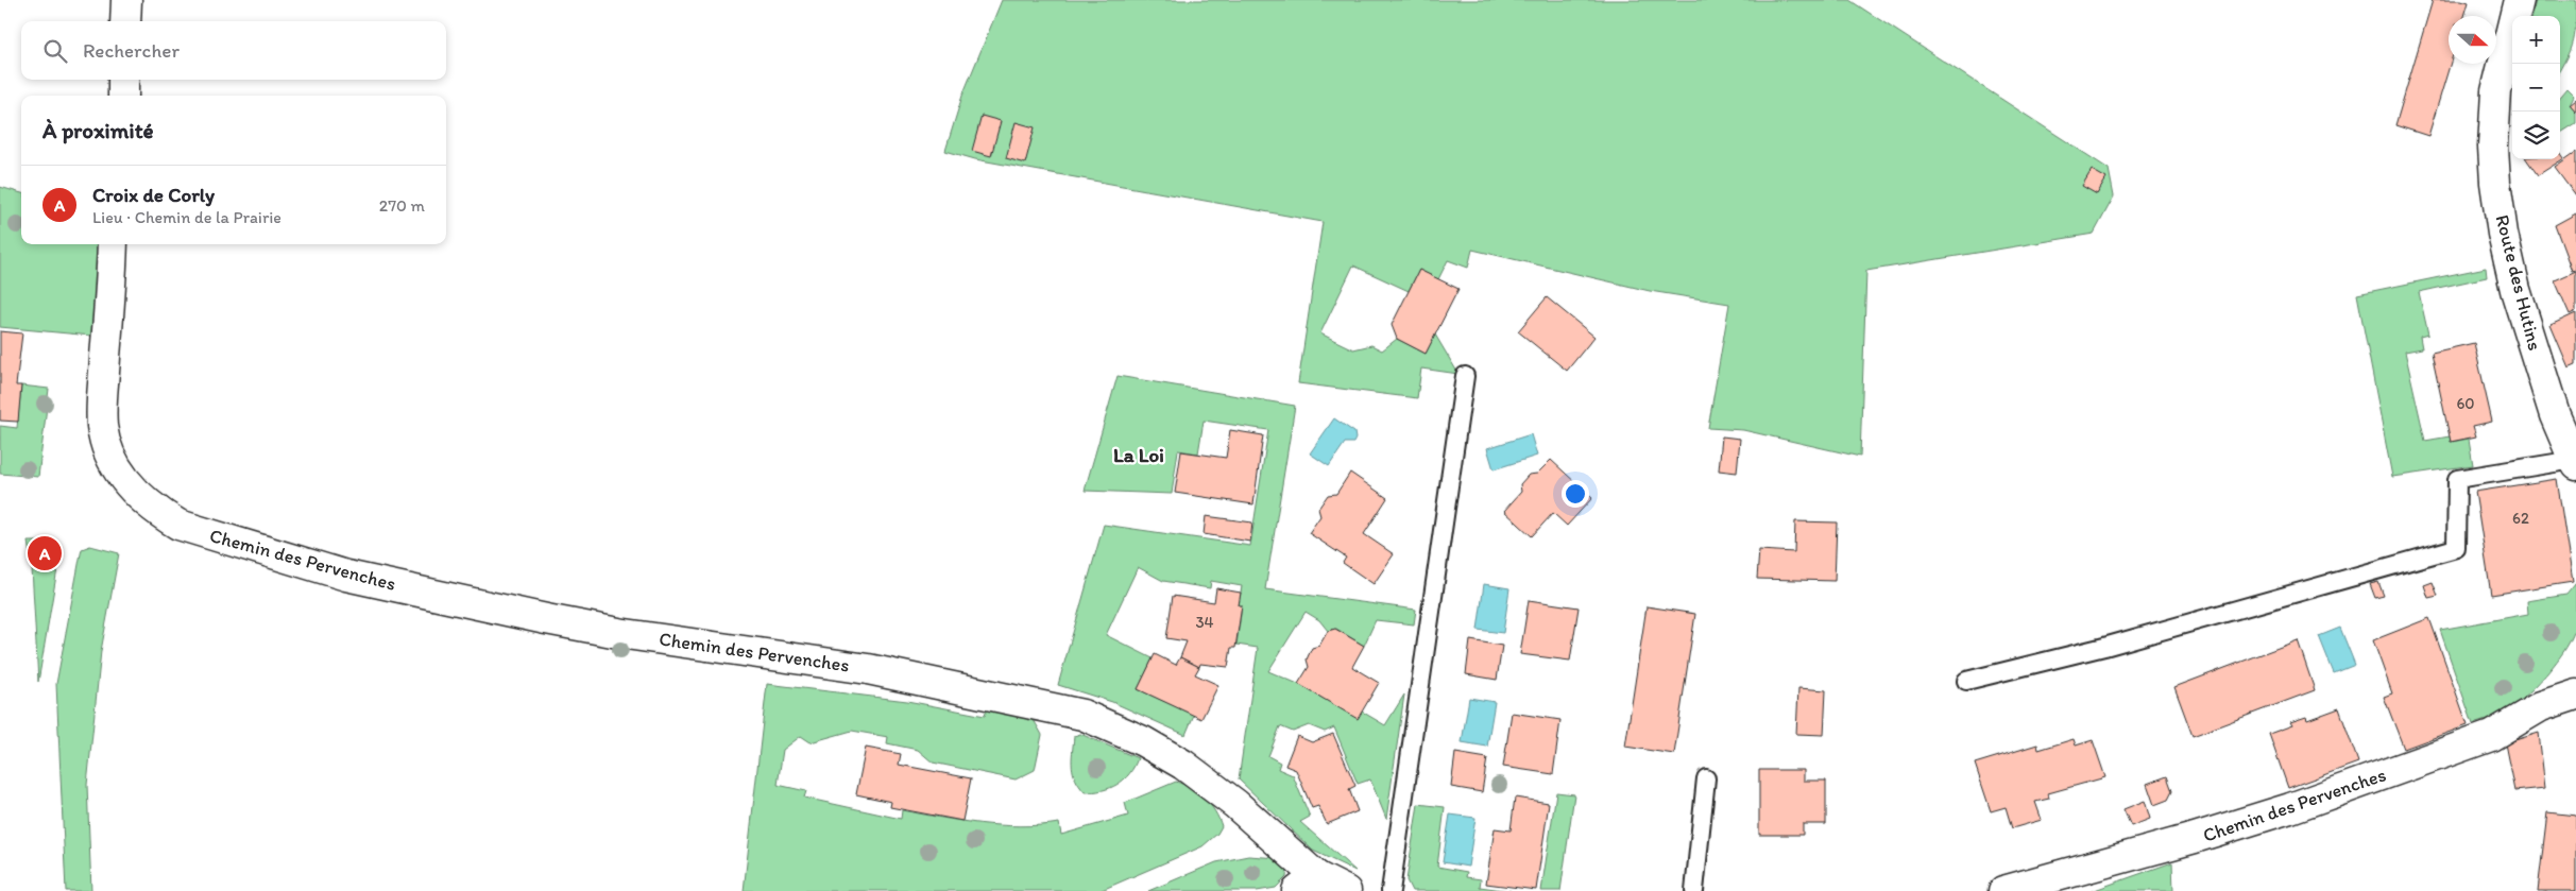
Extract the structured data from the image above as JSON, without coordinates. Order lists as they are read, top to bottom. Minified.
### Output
{"streets":{"street":["Route des Hutins","Chemin des Pervenches"]},"districts":["La Loi"],"house_numbers":["60","62","34"],"north":"right","page":{"map_buttons":["+","−"],"search":"Rechercher","heading":"À proximité","list":[{"mark":"A","name":"Croix de Corly","note":"Lieu · Chemin de la Prairie","value":"270 m"}],"pins":"A"}}
